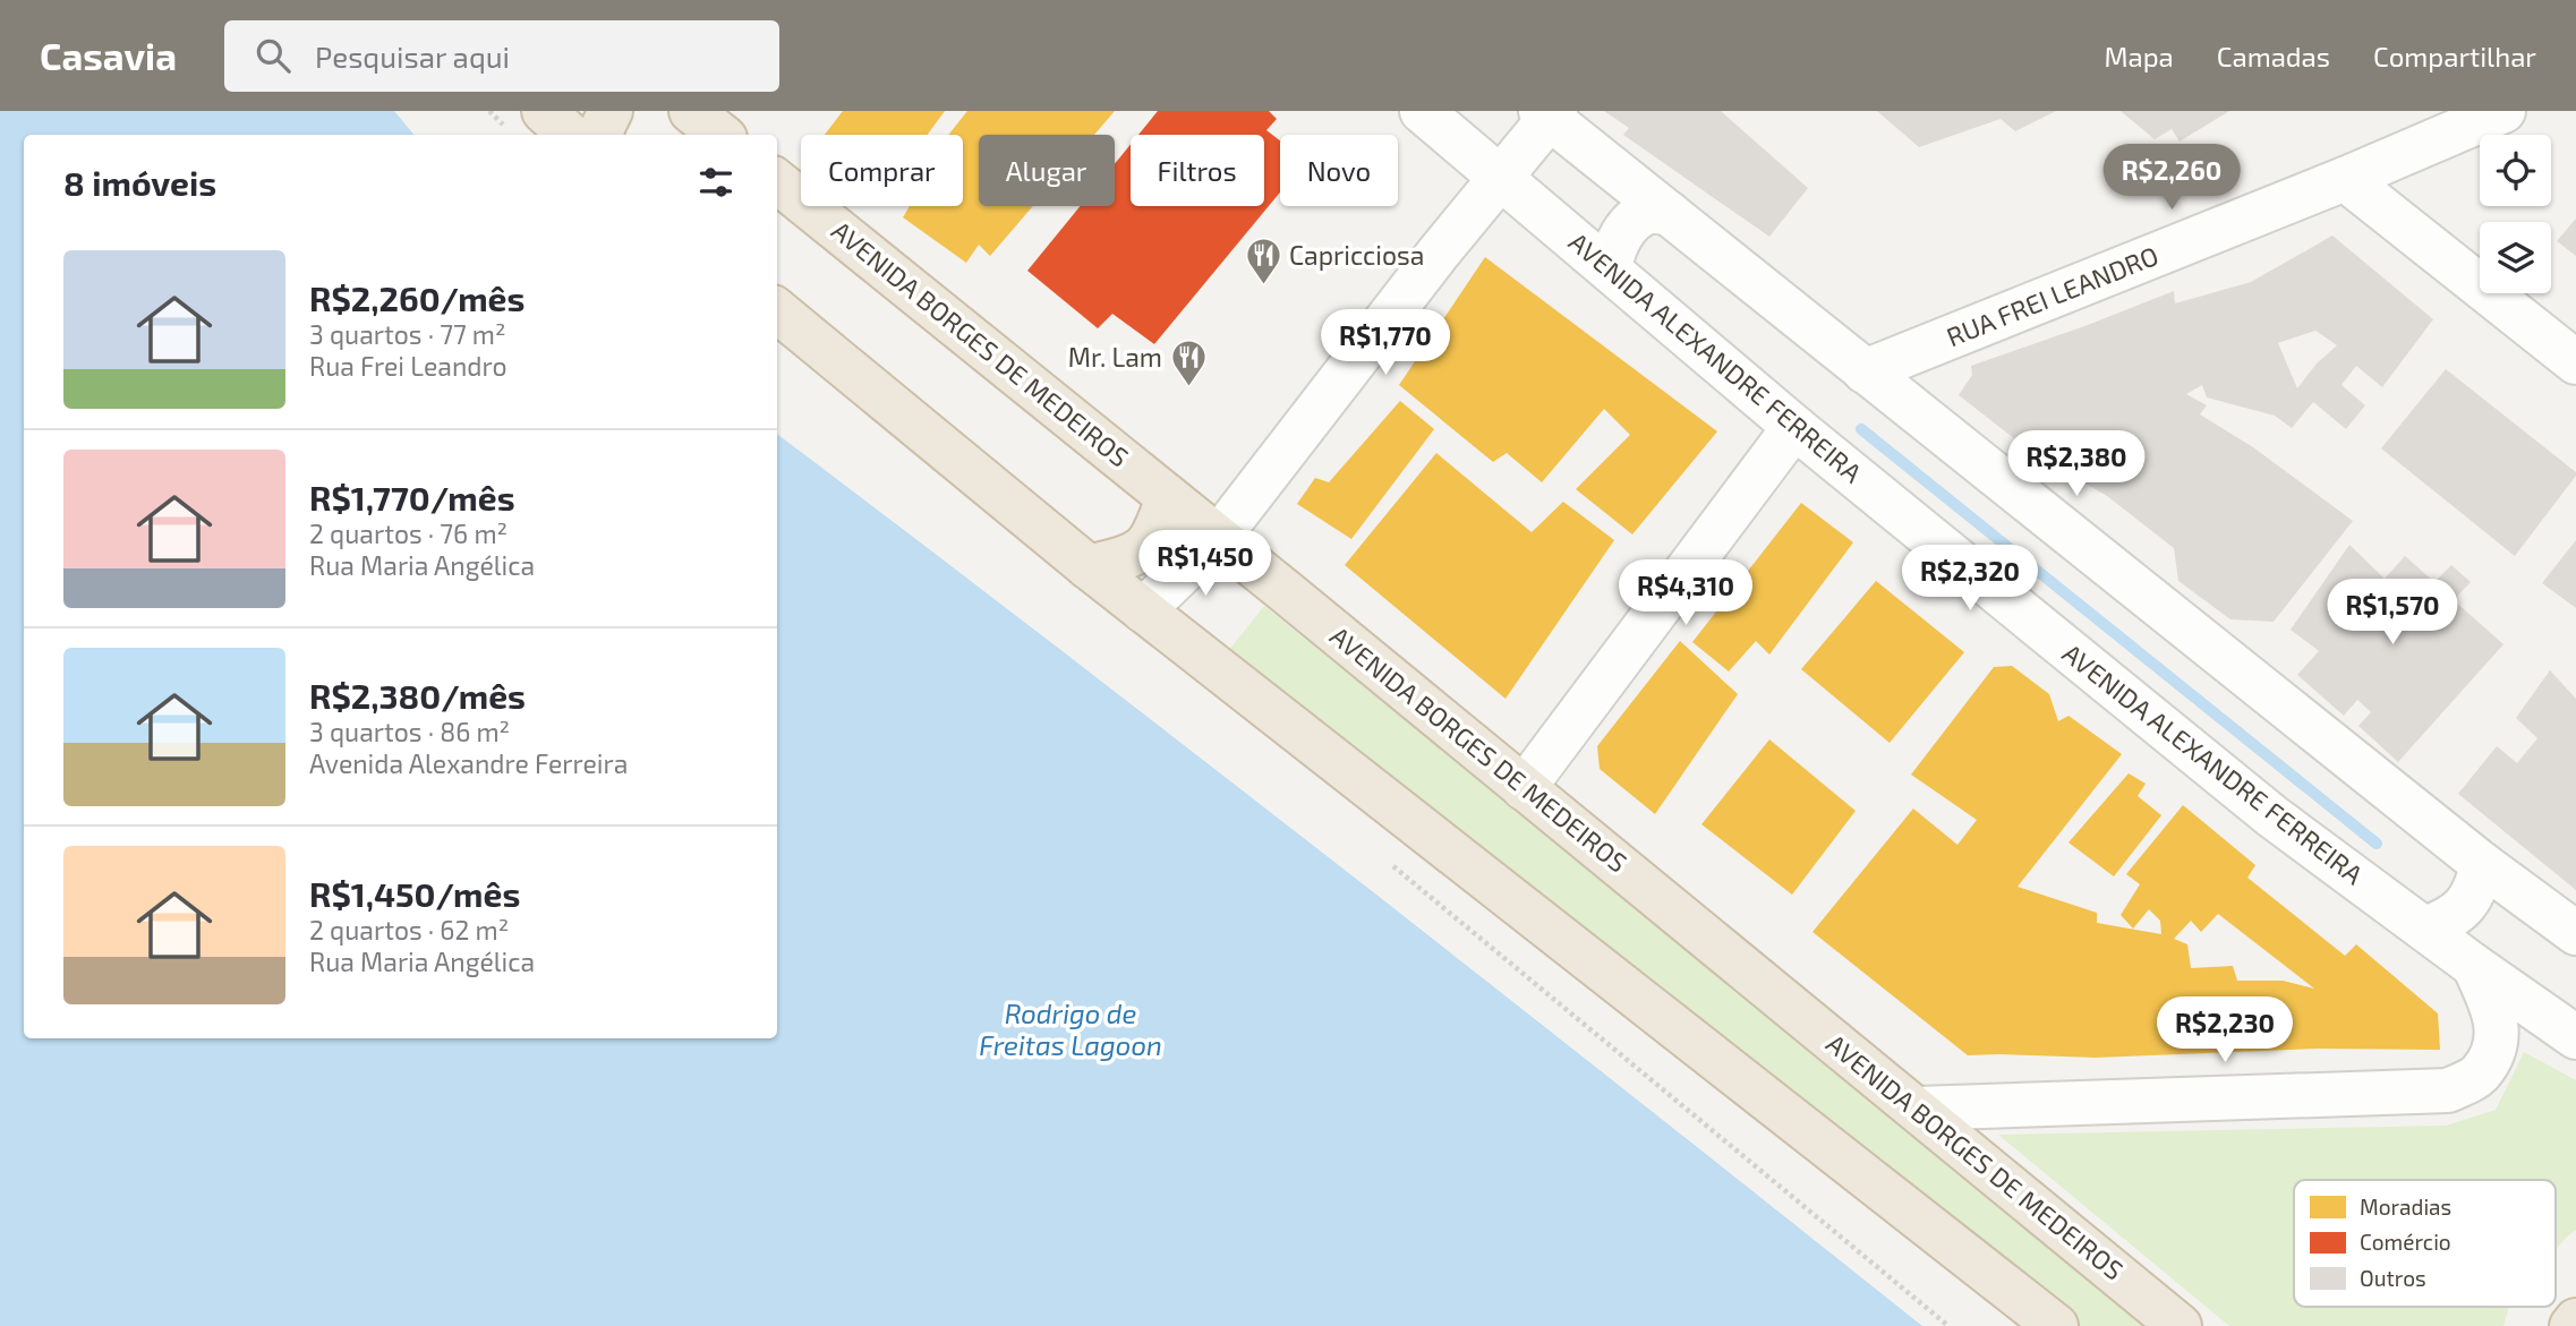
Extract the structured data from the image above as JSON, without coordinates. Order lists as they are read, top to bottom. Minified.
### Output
{"streets":{"highway":["AVENIDA BORGES DE MEDEIROS"],"street":["RUA FREI LEANDRO","AVENIDA ALEXANDRE FERREIRA"]},"water":["Rodrigo de Freitas Lagoon"],"places":{"restaurant":["Capricciosa","Mr. Lam"]},"legend":["Moradias","Comércio","Outros"],"page":{"header":"Casavia","search":"Pesquisar aqui","nav":["Mapa","Camadas","Compartilhar"],"chip":["Comprar","Alugar","Filtros","Novo"],"heading":"8 imóveis","price":["R$2,260","R$1,770","R$2,380","R$1,450","R$2,320","R$4,310","R$1,570","R$2,230"],"list":[{"name":"R$2,260/mês","note":"3 quartos · 77 m² · Rua Frei Leandro"},{"name":"R$1,770/mês","note":"2 quartos · 76 m² · Rua Maria Angélica"},{"name":"R$2,380/mês","note":"3 quartos · 86 m² · Avenida Alexandre Ferreira"},{"name":"R$1,450/mês","note":"2 quartos · 62 m² · Rua Maria Angélica"}]}}
